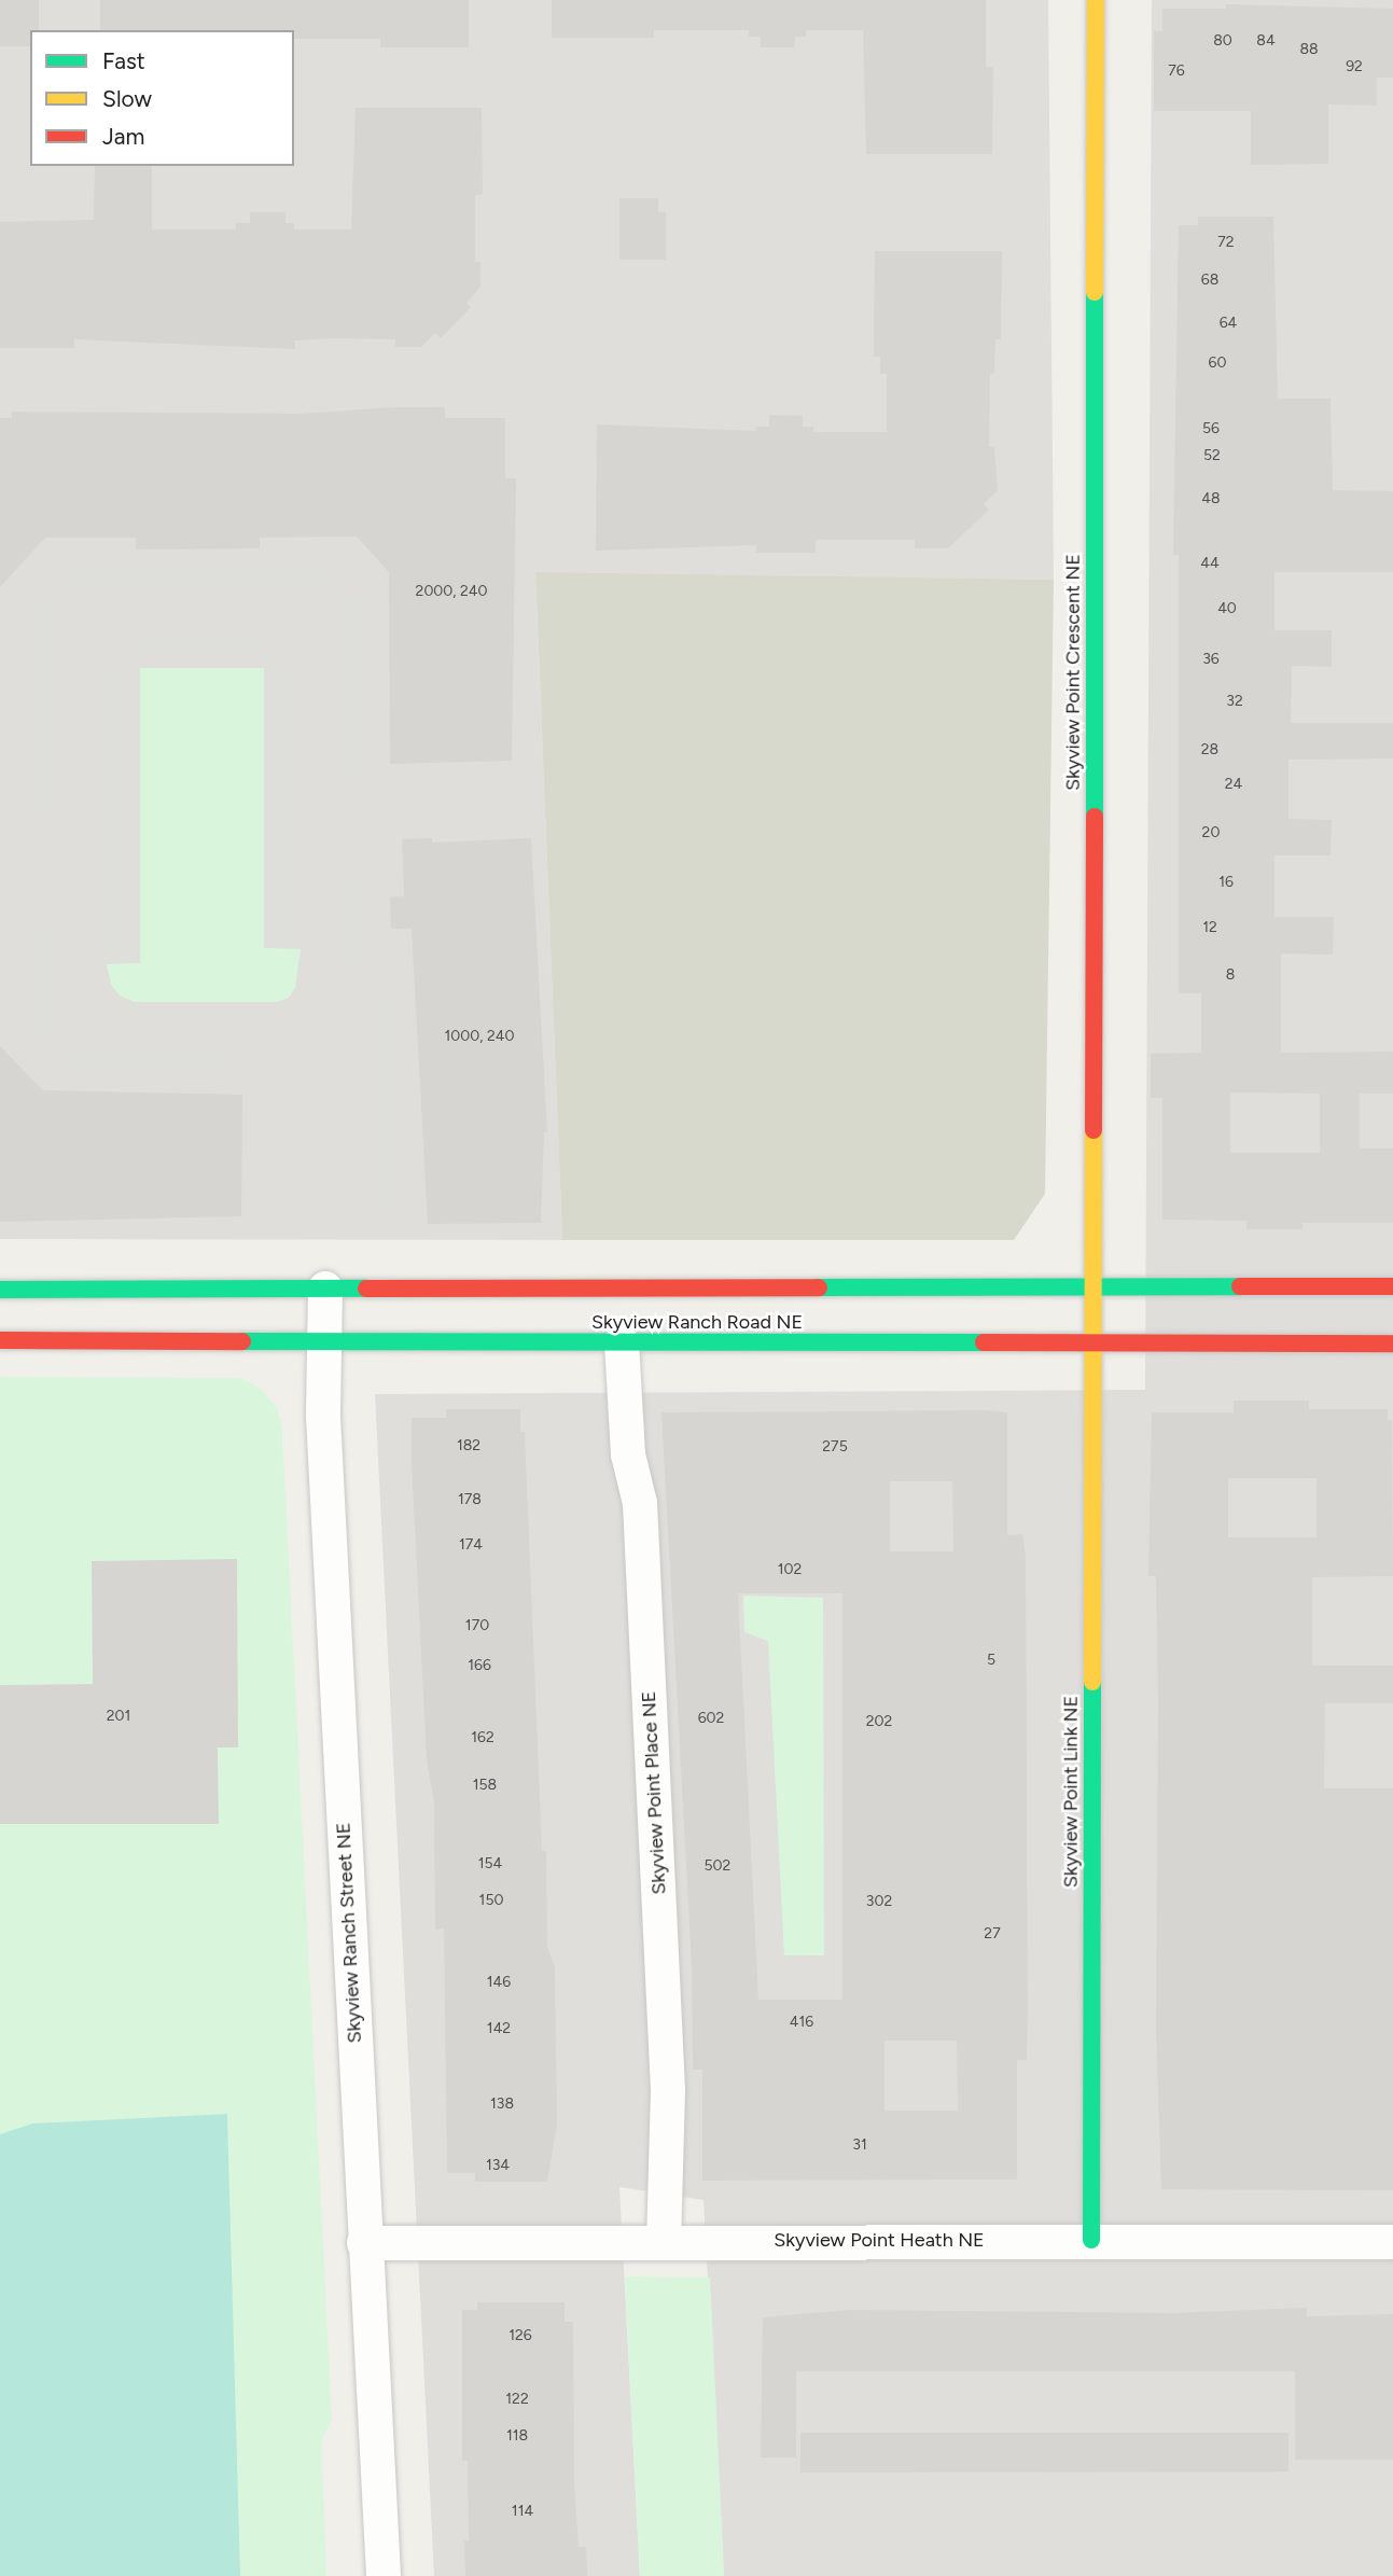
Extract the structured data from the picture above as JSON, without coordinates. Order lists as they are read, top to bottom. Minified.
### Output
{"streets":{"street":["Skyview Point Crescent NE","Skyview Ranch Road NE","Skyview Point Link NE","Skyview Point Place NE","Skyview Ranch Street NE","Skyview Point Heath NE"]},"crossings":[["Skyview Point Crescent NE","Skyview Ranch Road NE"],["Skyview Point Crescent NE","Skyview Point Link NE"],["Skyview Ranch Road NE","Skyview Point Link NE"],["Skyview Ranch Road NE","Skyview Point Place NE"],["Skyview Ranch Road NE","Skyview Ranch Street NE"],["Skyview Point Link NE","Skyview Point Heath NE"],["Skyview Point Place NE","Skyview Point Heath NE"],["Skyview Ranch Street NE","Skyview Point Heath NE"]],"house_numbers":["80","84","88","92","76","72","68","64","60","56","52","48","44","2000, 240","40","36","32","28","24","20","16","12","8","1000, 240","182","275","178","174","102","170","5","166","201","602","202","162","158","154","502","150","302","27","146","416","142","138","31","134","126","122","118","114"],"legend":["Fast","Slow","Jam"]}
